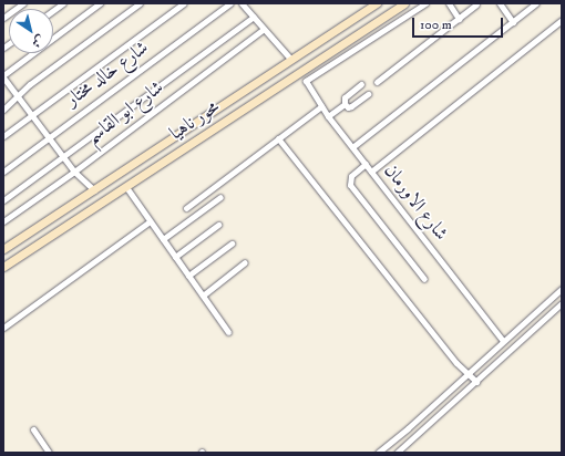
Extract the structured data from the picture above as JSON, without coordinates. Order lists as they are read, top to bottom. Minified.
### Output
{"streets":{"main road":["محور ناهيا"],"street":["شارع خالد مختار","شارع ابو القاسم","شارع الاورمان"]},"scale_bar":"100 m","north":"bottom right"}
